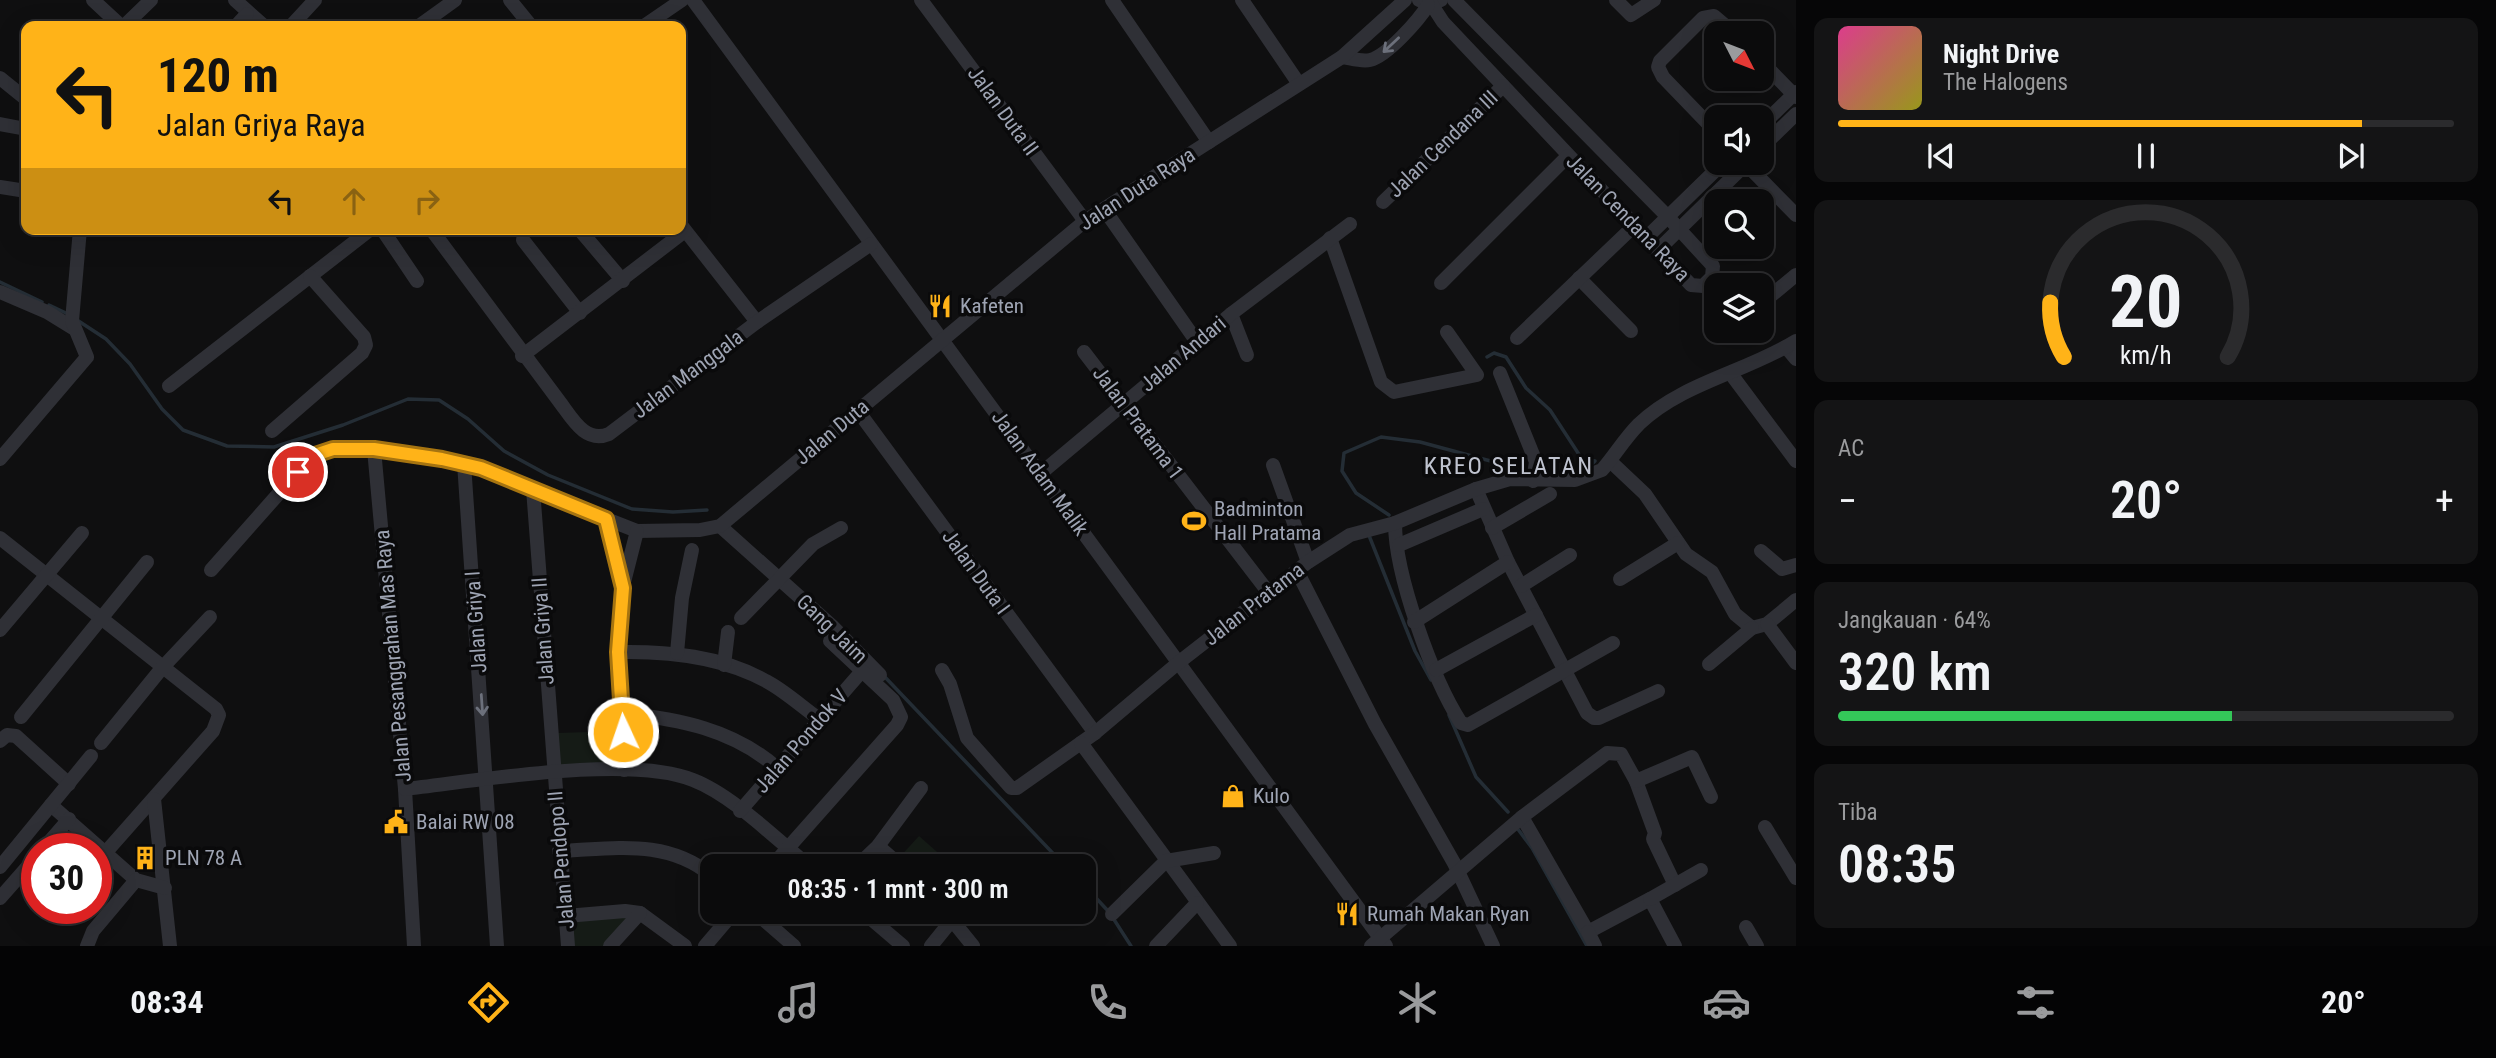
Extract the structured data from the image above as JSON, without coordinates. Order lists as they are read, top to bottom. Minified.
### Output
{"streets":{"street":["Jalan Duta II","Jalan Cendana III","Jalan Duta Raya","Jalan Cendana Raya","Jalan Andari","Jalan Manggala","Jalan Pratama 1","Jalan Duta","Jalan Adam Malik","Jalan Duta I","Jalan Pratama","Jalan Griya I","Gang Jaim","Jalan Griya II","Jalan Pesanggrahan Mas Raya","Jalan Pondok V","Jalan Pendopo II"]},"crossings":[["Jalan Duta II","Jalan Duta Raya"],["Jalan Cendana III","Jalan Cendana Raya"],["Jalan Duta Raya","Jalan Duta"],["Jalan Duta Raya","Jalan Adam Malik"],["Jalan Andari","Jalan Pratama 1"],["Jalan Andari","Jalan Adam Malik"],["Jalan Manggala","Jalan Adam Malik"],["Jalan Pratama 1","Jalan Pratama"],["Jalan Duta","Jalan Adam Malik"],["Jalan Duta","Jalan Duta I"],["Jalan Duta","Gang Jaim"],["Jalan Adam Malik","Jalan Pratama"],["Jalan Duta I","Jalan Pratama"],["Jalan Griya II","Jalan Pendopo II"]],"one_way":["Jalan Griya I"],"districts":["KREO SELATAN"],"places":{"restaurant":["Kafeten","Rumah Makan Ryan"],"sports":["Badminton Hall Pratama"],"shop":["Kulo"],"public building":["Balai RW 08"],"building":["PLN 78 A"]},"north":"bottom right","page":{"turn":["120 m","Jalan Griya Raya"],"song":["Night Drive","The Halogens"],"tile":["AC",["Jangkauan · 64%","320 km"],["Tiba","08:35"]],"heat":["−","20°","+"],"limit":"30","trip":"08:35 · 1 mnt · 300 m","tabs":["08:34","20°"],"gauge":["20","km/h"]}}
